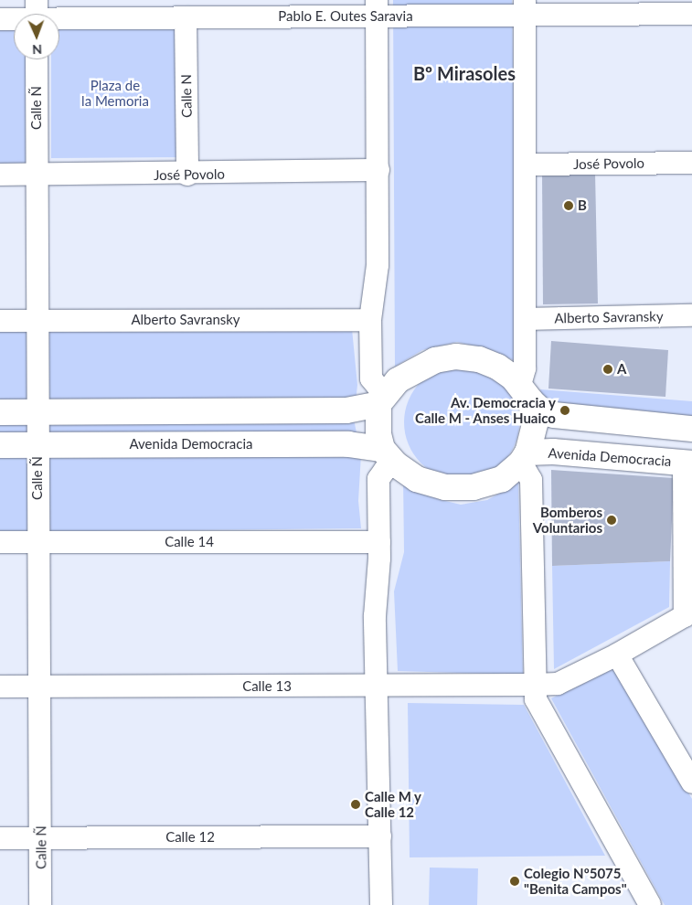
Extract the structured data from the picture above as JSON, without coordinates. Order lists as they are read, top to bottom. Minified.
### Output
{"streets":{"main road":["Avenida Democracia"],"street":["Pablo E. Outes Saravia","Calle N","Calle Ñ","José Povolo","Alberto Savransky","Calle 14","Calle 13","Calle 12"]},"crossings":[["Pablo E. Outes Saravia","Calle N"],["Calle N","José Povolo"],["Calle Ñ","José Povolo"],["Calle Ñ","Alberto Savransky"],["Calle Ñ","Avenida Democracia"],["Calle Ñ","Calle 14"],["Calle Ñ","Calle 13"],["Calle Ñ","Calle 12"]],"districts":["Bº Mirasoles"],"parks":["Plaza de la Memoria"],"places":["B","A","Av. Democracia y Calle M - Anses Huaico","Bomberos Voluntarios","Calle M y Calle 12","Colegio Nº5075 \"Benita Campos\""],"north":"bottom"}
